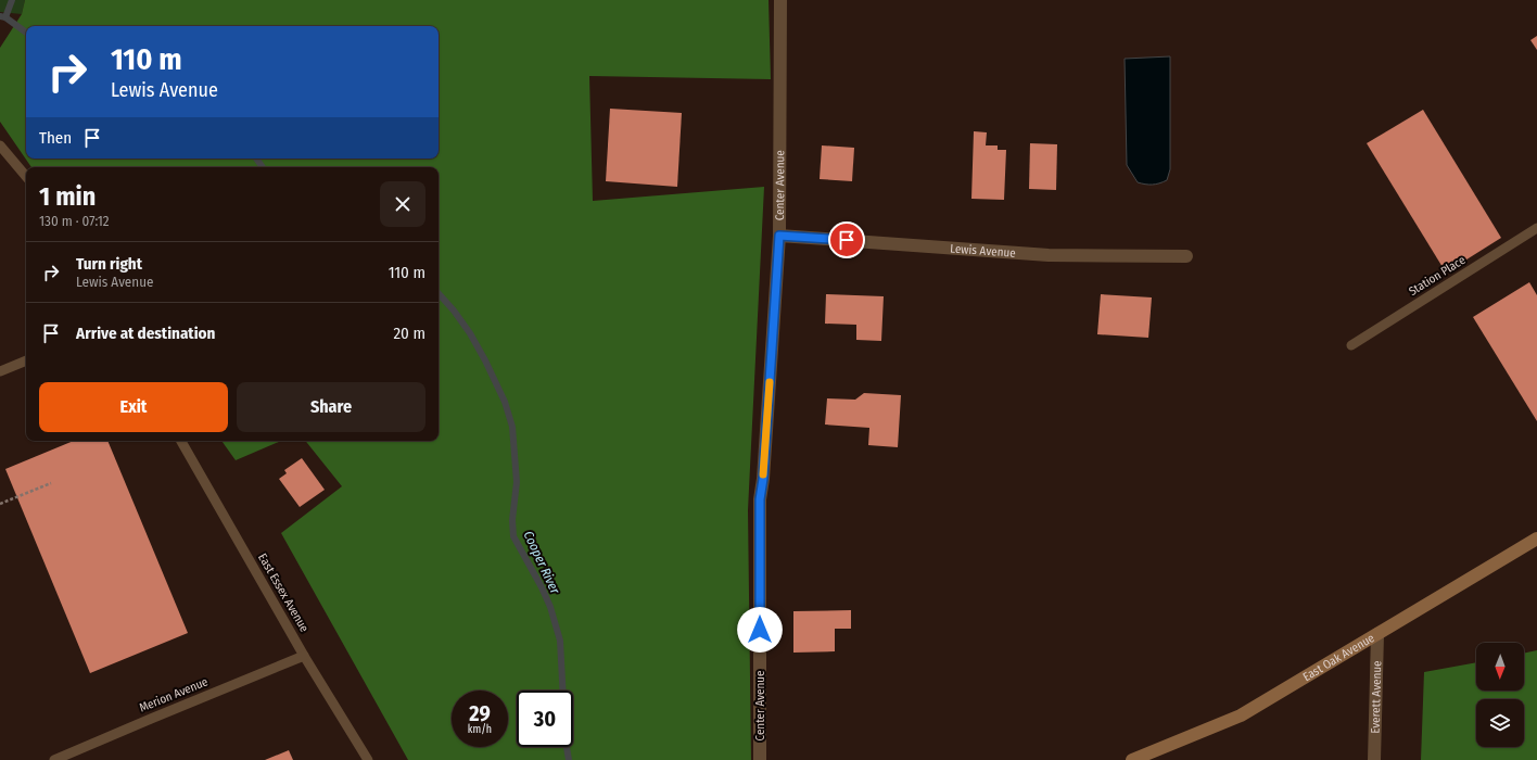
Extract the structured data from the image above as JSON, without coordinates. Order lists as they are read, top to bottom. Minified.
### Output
{"streets":{"street":["Center Avenue","Lewis Avenue","East Oak Avenue","Everett Avenue"],"lane":["Station Place","East Essex Avenue","Merion Avenue"]},"crossings":[["Center Avenue","Lewis Avenue"],["East Essex Avenue","Merion Avenue"],["East Oak Avenue","Everett Avenue"]],"water":["Cooper River"],"north":"bottom","page":{"turn":["110 m","Lewis Avenue"],"then":"Then","heading":["1 min","130 m · 07:12"],"list":[{"name":"Turn right","note":"Lewis Avenue","value":"110 m"},{"name":"Arrive at destination","value":"20 m"}],"buttons":["Exit","Share"],"speed":"29 km/h","limit":"30"}}
